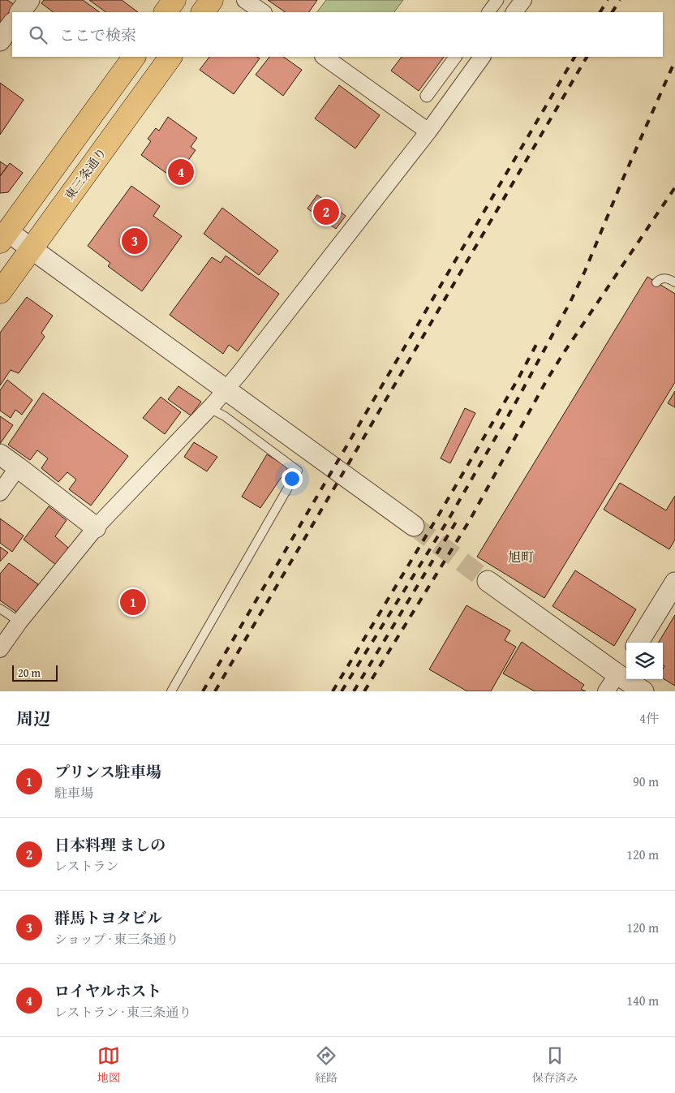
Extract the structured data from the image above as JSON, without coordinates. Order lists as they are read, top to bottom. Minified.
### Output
{"streets":{"highway":["東三条通り"]},"districts":["旭町"],"scale_bar":"20 m","page":{"search":"ここで検索","pins":["4","2","3","1"],"scale":"20 m","heading":["周辺","4件"],"list":[{"mark":"1","name":"プリンス駐車場","note":"駐車場","value":"90 m"},{"mark":"2","name":"日本料理 ましの","note":"レストラン","value":"120 m"},{"mark":"3","name":"群馬トヨタビル","note":"ショップ · 東三条通り","value":"120 m"},{"mark":"4","name":"ロイヤルホスト","note":"レストラン · 東三条通り","value":"140 m"}],"nav":["地図","経路","保存済み"]}}
